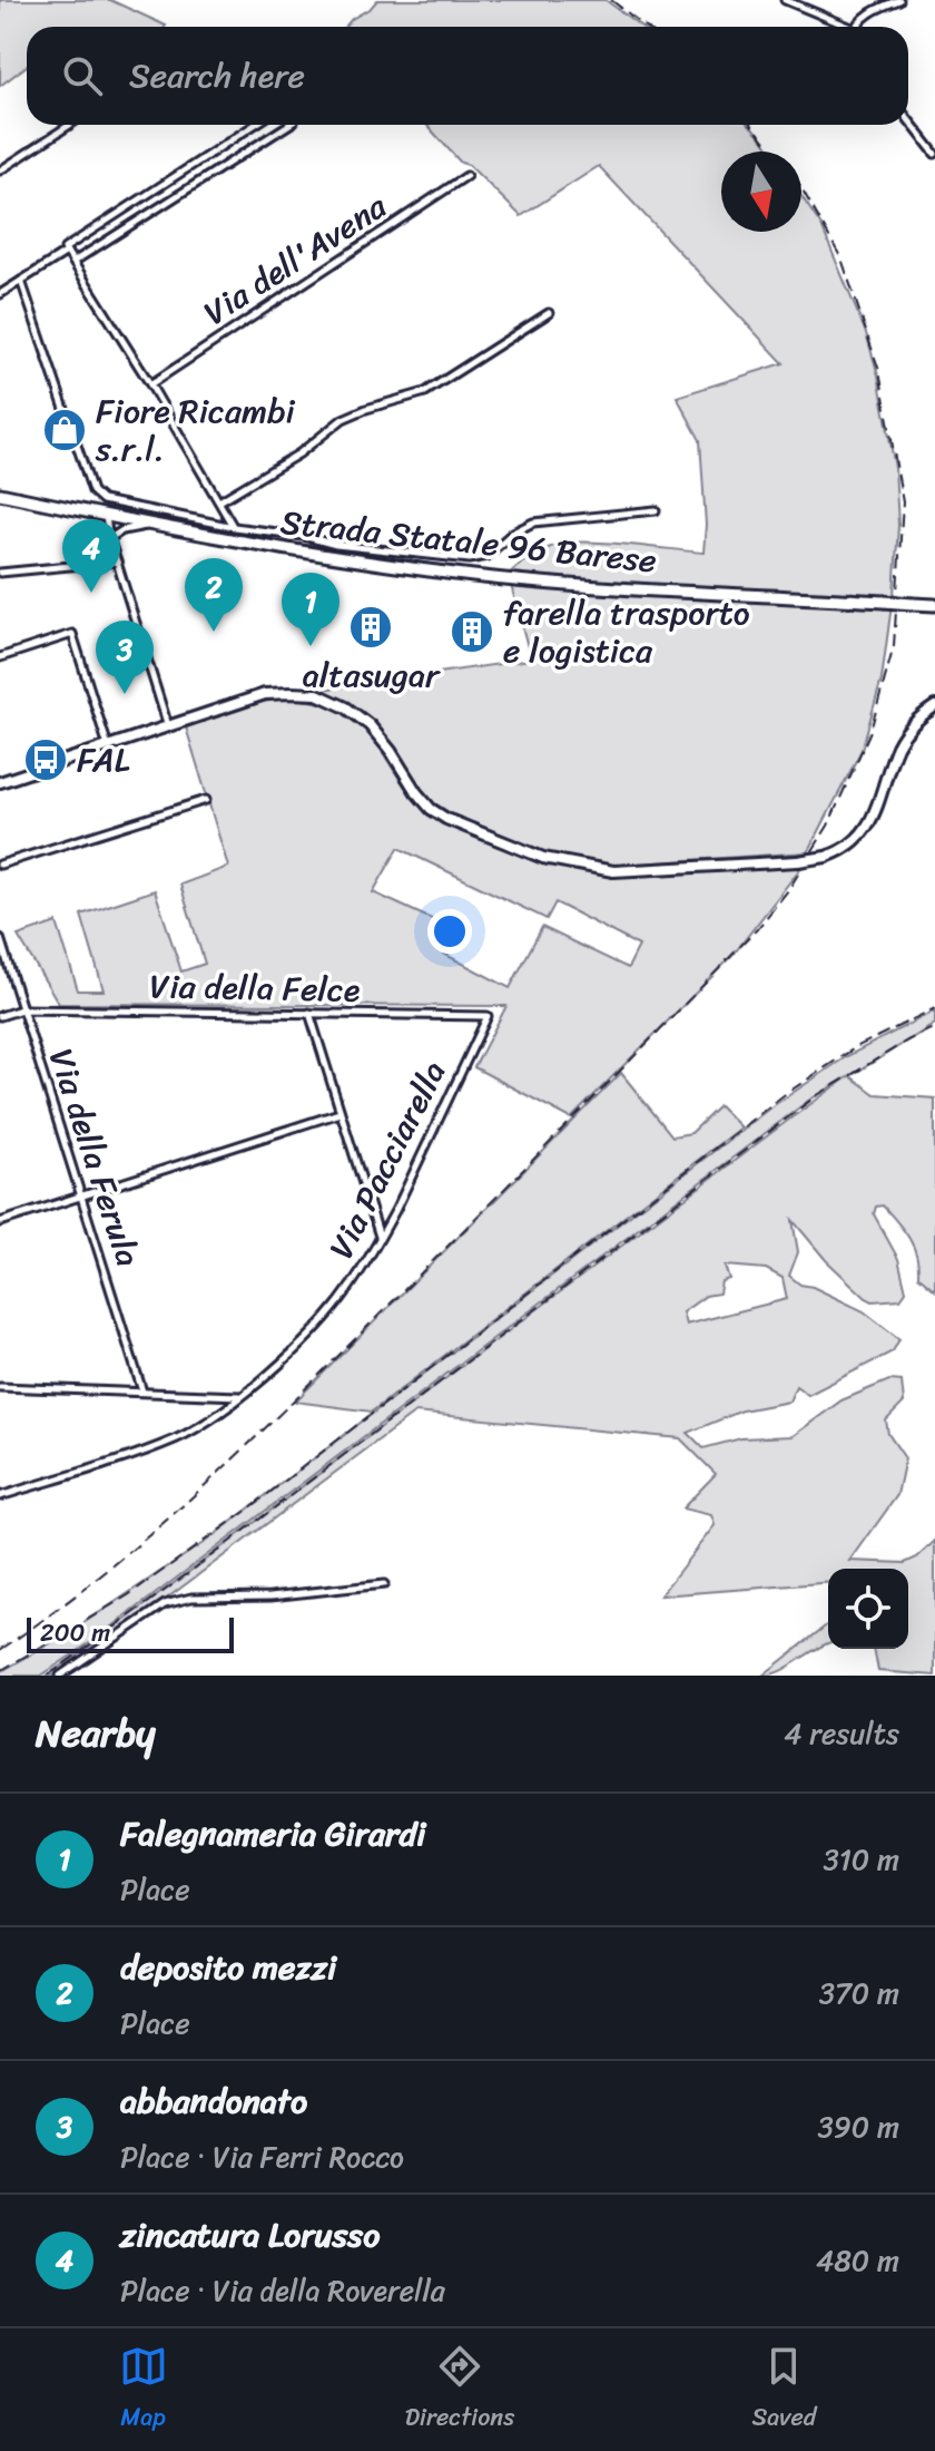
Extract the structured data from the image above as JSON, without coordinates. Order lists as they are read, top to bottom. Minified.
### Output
{"streets":{"main road":["Strada Statale 96 Barese"],"street":["Via dell'Avena","Via della Felce","Via della Ferula","Via Pacciarella"]},"crossings":[["Via della Felce","Via della Ferula"],["Via della Felce","Via Pacciarella"]],"places":{"shop":["Fiore Ricambi s.r.l."],"building":["altasugar","farella trasporto e logistica"],"bus stop":["FAL"]},"scale_bar":"200 m","north":"bottom","page":{"search":"Search here","pins":["4","2","1","3"],"scale":"200 m","heading":["Nearby","4 results"],"list":[{"mark":"1","name":"Falegnameria Girardi","note":"Place","value":"310 m"},{"mark":"2","name":"deposito mezzi","note":"Place","value":"370 m"},{"mark":"3","name":"abbandonato","note":"Place · Via Ferri Rocco","value":"390 m"},{"mark":"4","name":"zincatura Lorusso","note":"Place · Via della Roverella","value":"480 m"}],"nav":["Map","Directions","Saved"]}}
